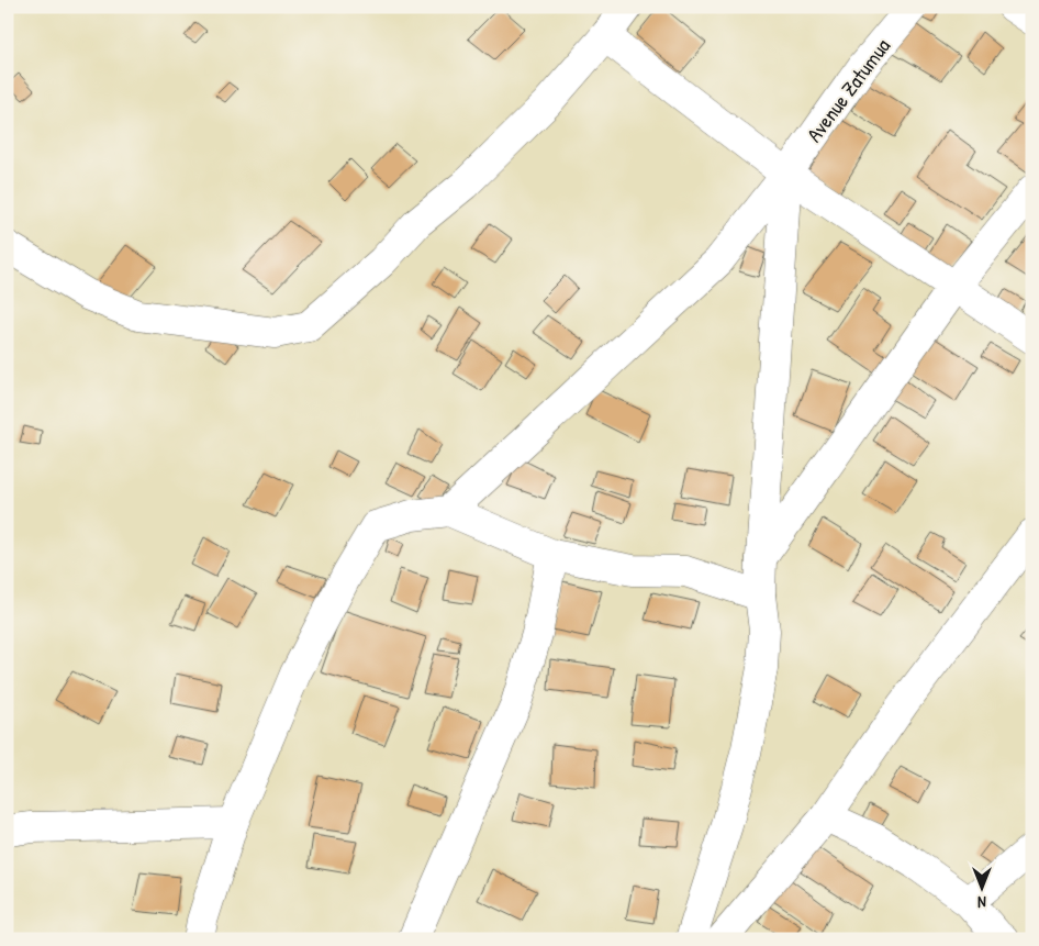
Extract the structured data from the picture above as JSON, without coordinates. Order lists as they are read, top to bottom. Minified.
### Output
{"streets":{"street":["Avenue Zatumua"]},"north":"bottom"}
